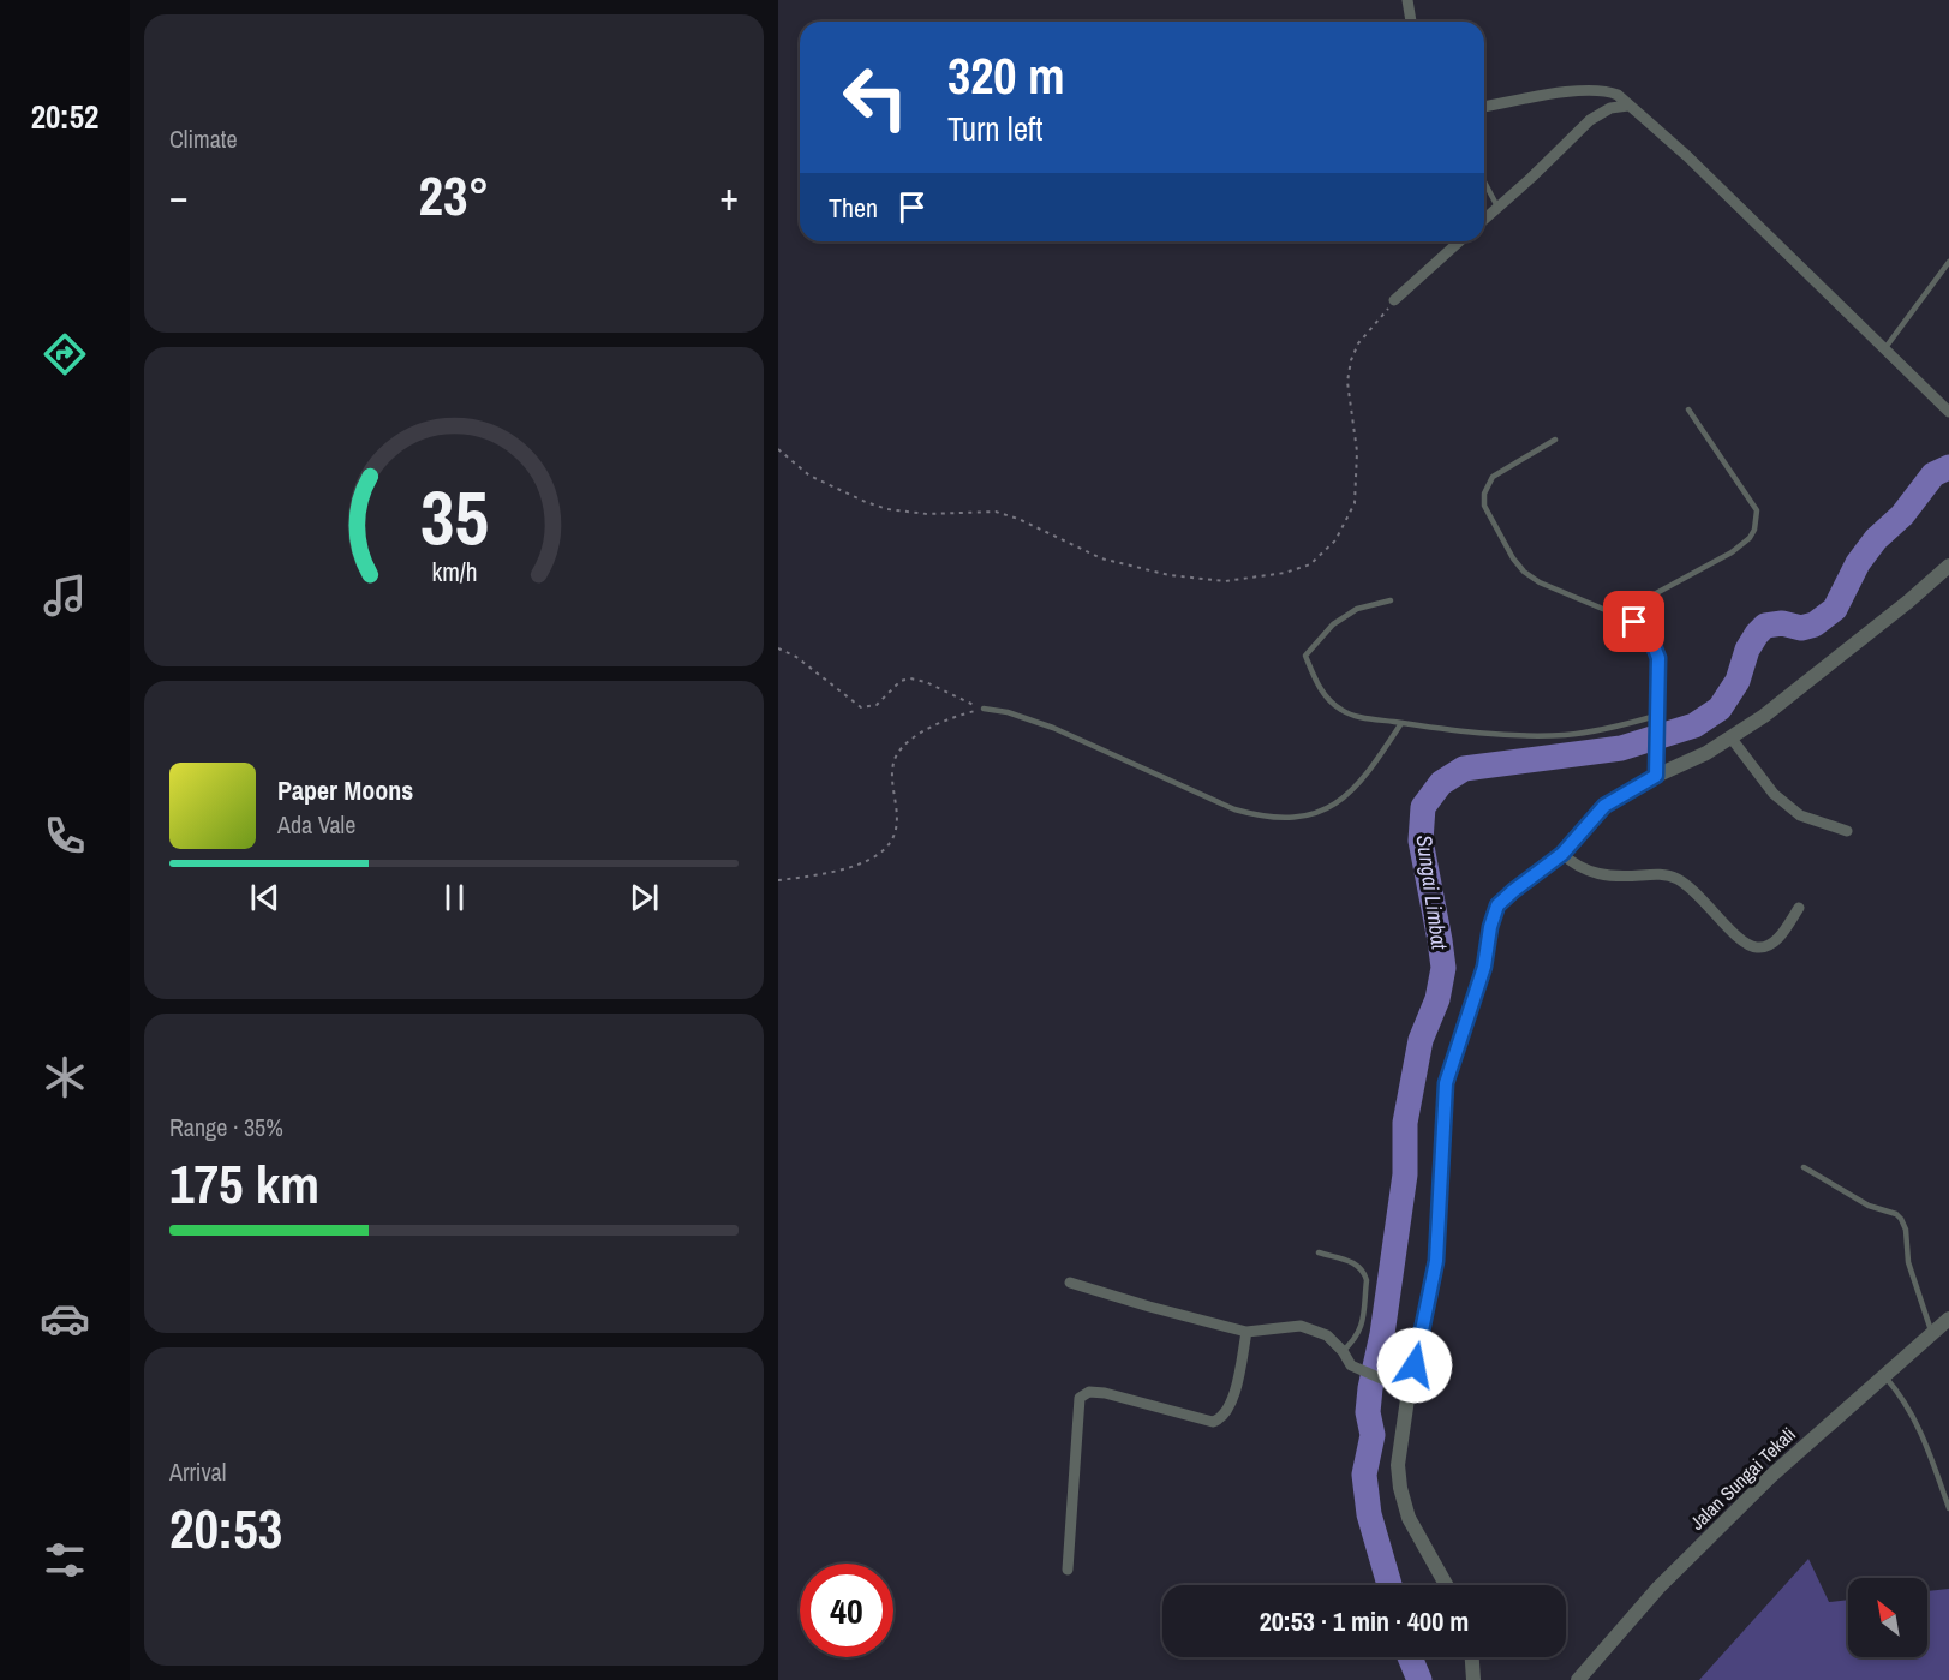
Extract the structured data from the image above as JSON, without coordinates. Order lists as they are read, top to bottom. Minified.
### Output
{"streets":{"street":["Jalan Sungai Tekali"]},"water":["Sungai Limbat"],"north":"top left","page":{"tabs":"20:52","tile":["Climate",["Range · 35%","175 km"],["Arrival","20:53"]],"turn":["320 m","Turn left"],"heat":["−","23°","+"],"then":"Then","song":["Paper Moons","Ada Vale"],"limit":"40","trip":"20:53 · 1 min · 400 m","gauge":["35","km/h"]}}
